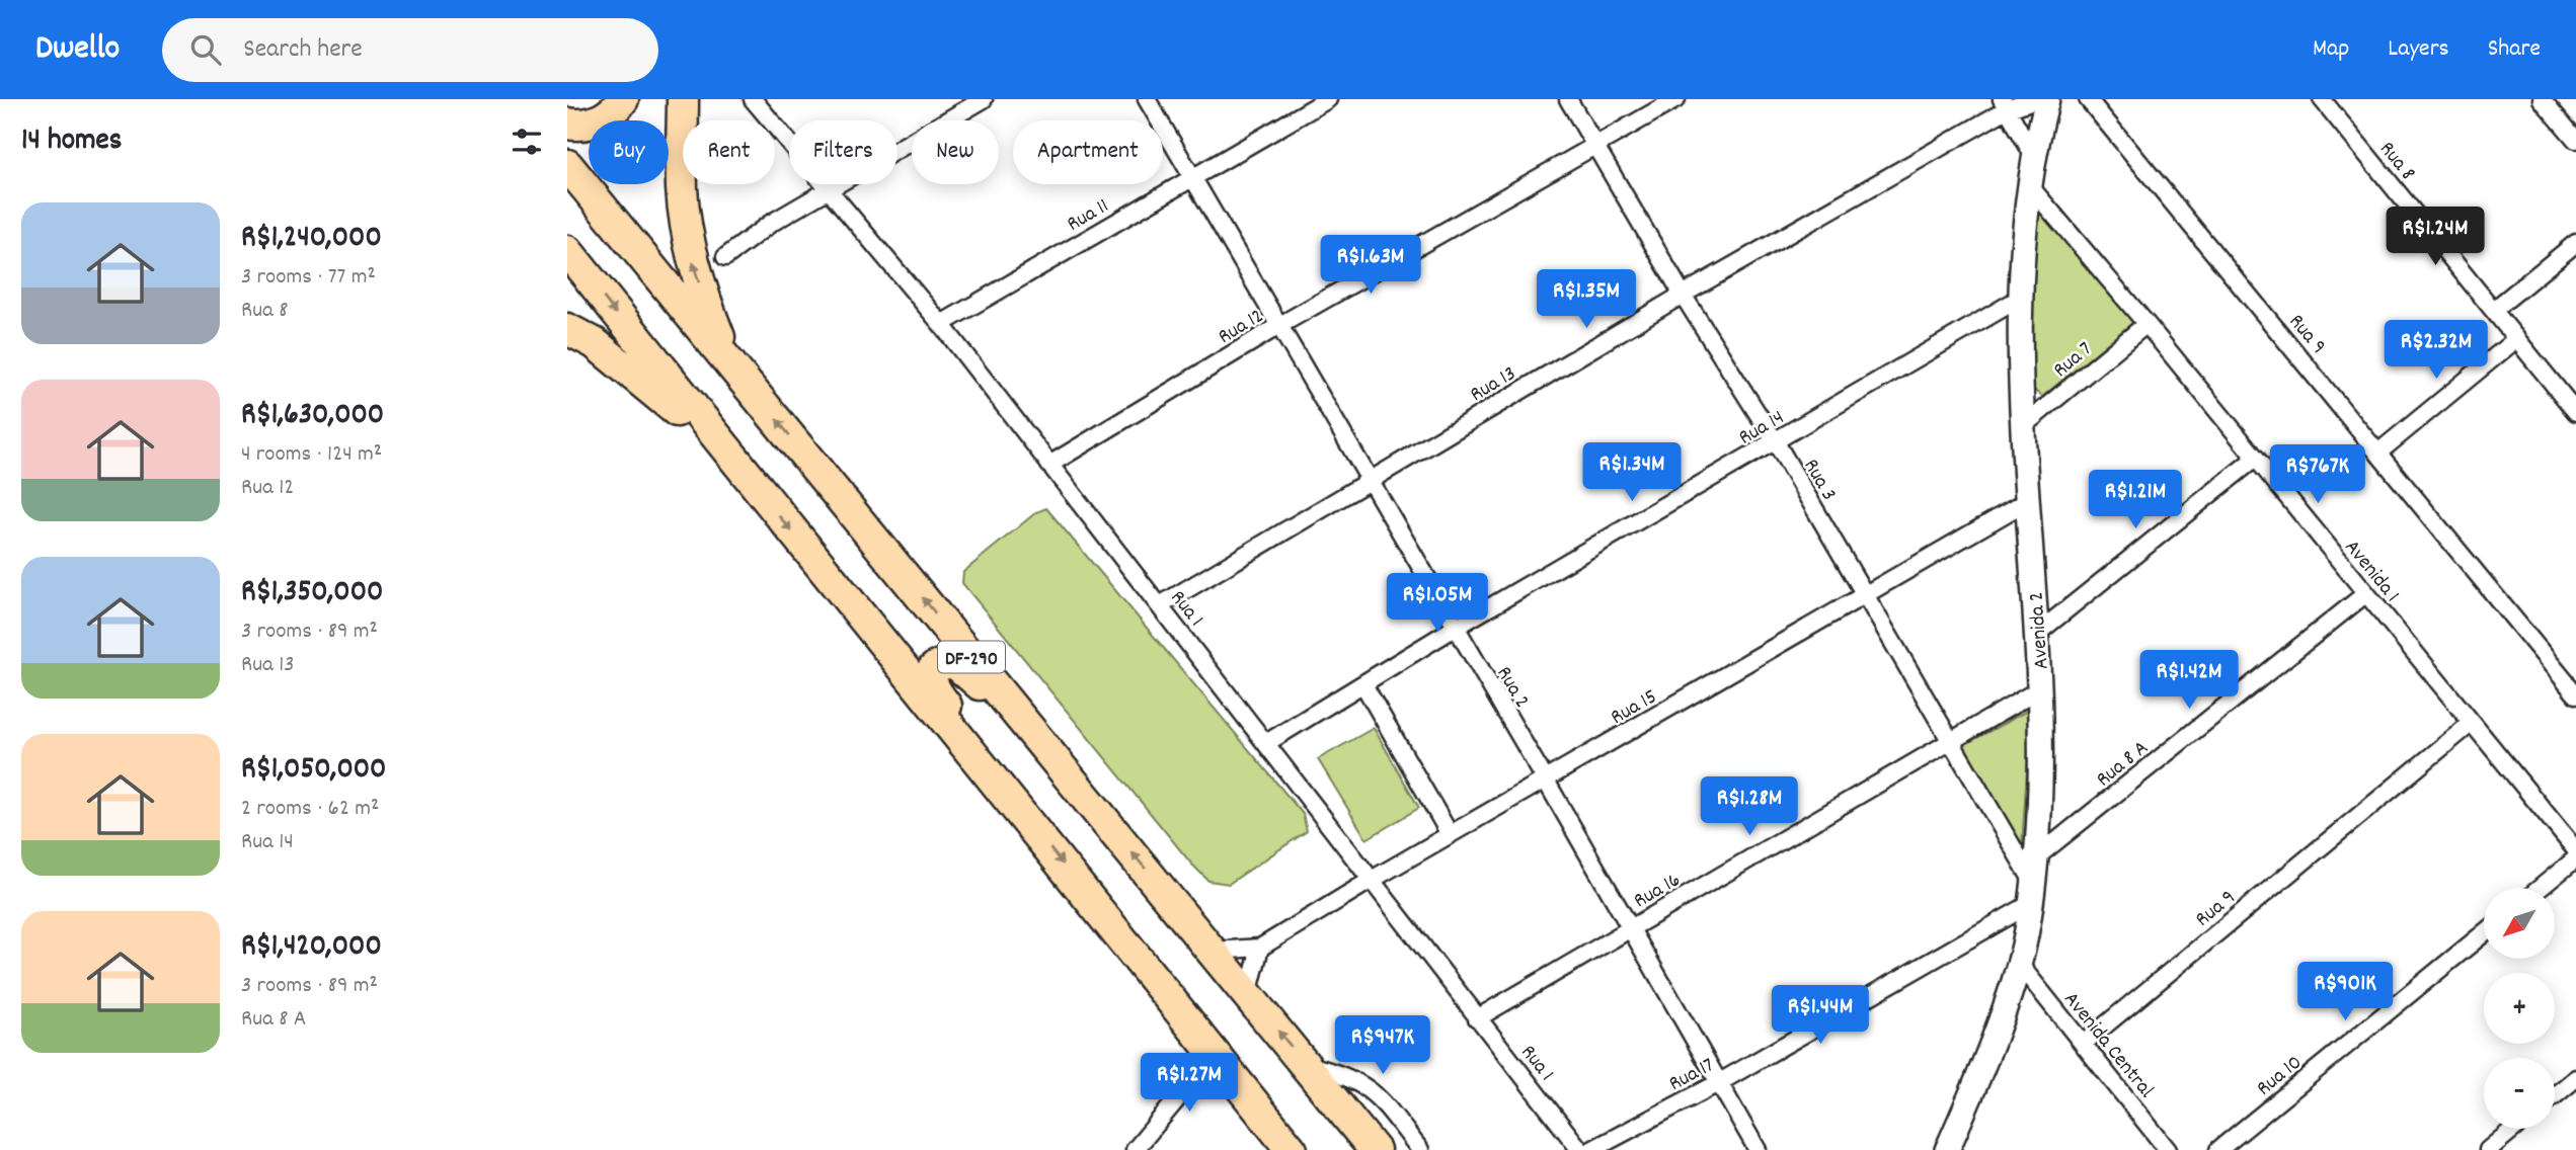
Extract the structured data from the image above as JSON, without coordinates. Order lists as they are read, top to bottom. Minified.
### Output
{"streets":{"highway":["DF-290"],"street":["Rua 8","Rua 11","Rua 12","Rua 9","Rua 7","Rua 13","Rua 14","Rua 3","Avenida 1","Rua 1","Avenida 2","Rua 2","Rua 15","Rua 8 A","Rua 16","Avenida Central","Rua 17","Rua 10"]},"crossings":[["Rua 11","Rua 1"],["Rua 11","Rua 2"],["Rua 12","Rua 3"],["Rua 12","Rua 1"],["Rua 12","Rua 2"],["Rua 9","Avenida 1"],["Rua 9","Avenida Central"],["Rua 7","Avenida 1"],["Rua 7","Avenida 2"],["Rua 13","Rua 3"],["Rua 13","Rua 1"],["Rua 13","Rua 2"],["Rua 14","Rua 3"],["Rua 14","Rua 1"],["Rua 14","Avenida 2"],["Rua 14","Rua 2"],["Rua 3","Avenida 2"],["Rua 3","Rua 15"],["Rua 3","Rua 16"],["Rua 3","Rua 17"],["Avenida 1","Avenida 2"],["Avenida 1","Rua 8 A"],["Rua 1","Rua 15"],["Rua 1","Rua 16"],["Avenida 2","Rua 15"],["Avenida 2","Rua 8 A"],["Avenida 2","Rua 16"],["Avenida 2","Avenida Central"],["Avenida 2","Rua 17"],["Rua 2","Rua 15"],["Rua 2","Rua 16"],["Rua 2","Rua 17"]],"north":"bottom left","page":{"header":"Dwello","search":"Search here","nav":["Map","Layers","Share"],"heading":"14 homes","chip":["Buy","Rent","Filters","New","Apartment"],"list":[{"name":"R$1,240,000","note":"3 rooms · 77 m² · Rua 8"},{"name":"R$1,630,000","note":"4 rooms · 124 m² · Rua 12"},{"name":"R$1,350,000","note":"3 rooms · 89 m² · Rua 13"},{"name":"R$1,050,000","note":"2 rooms · 62 m² · Rua 14"},{"name":"R$1,420,000","note":"3 rooms · 89 m² · Rua 8 A"}],"price":["R$1.24M","R$1.63M","R$1.35M","R$2.32M","R$1.34M","R$767K","R$1.21M","R$1.05M","R$1.42M","R$1.28M","R$901K","R$1.44M","R$947K","R$1.27M"],"map_buttons":["+","−"]}}
